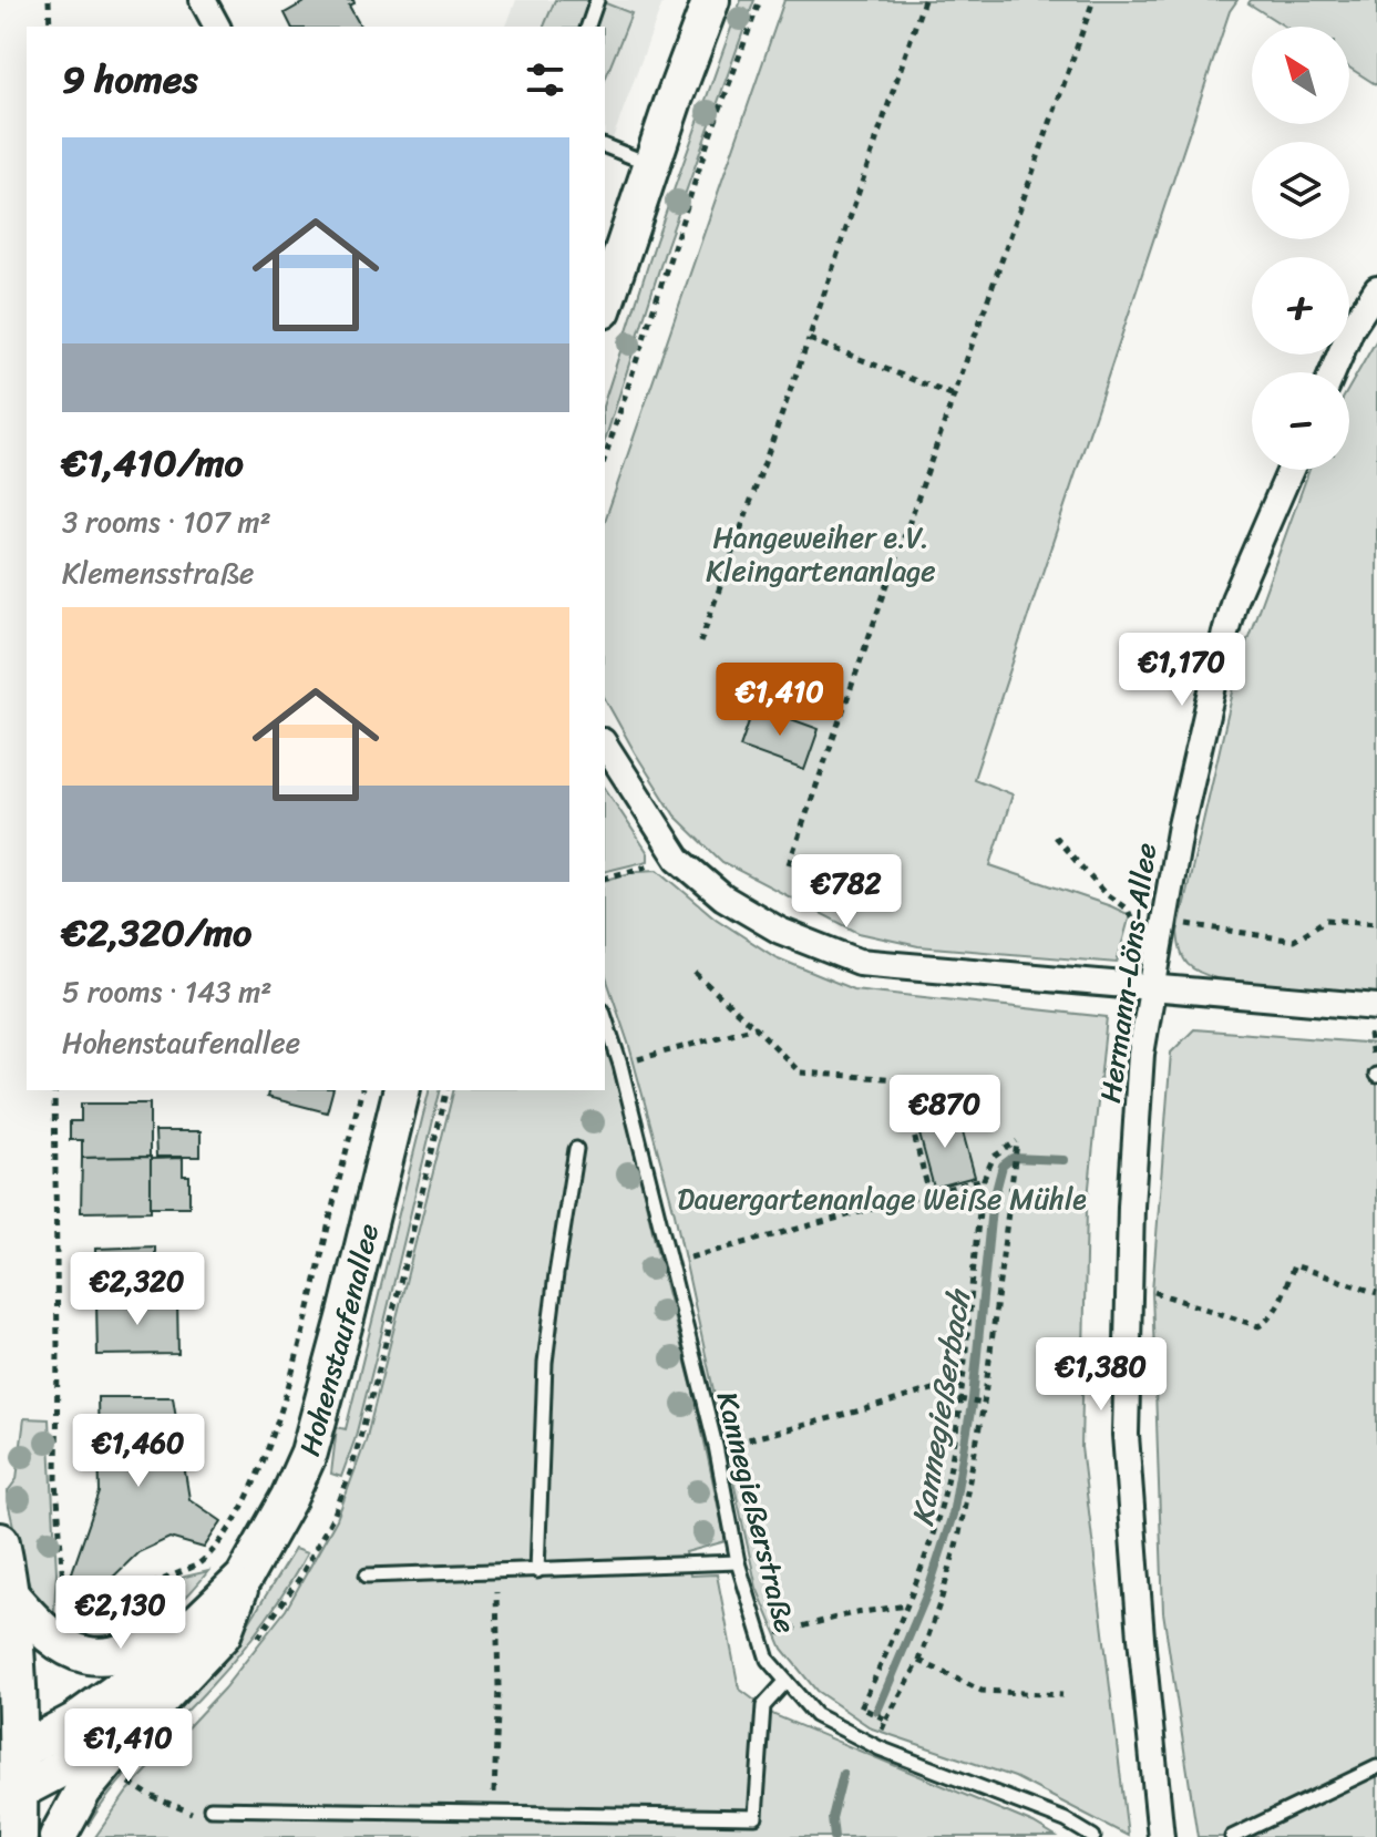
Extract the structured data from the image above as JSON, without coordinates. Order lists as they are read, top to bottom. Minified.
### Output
{"streets":{"main road":["Hohenstaufenallee"],"street":["Hermann-Löns-Allee"],"lane":["Kannegießerstraße"]},"water":["Kannegießerbach"],"parks":["Hangeweiher e.V. Kleingartenanlage","Dauergartenanlage Weiße Mühle"],"north":"top left","page":{"map_buttons":["+","−"],"heading":"9 homes","list":[{"name":"€1,410/mo","note":"3 rooms · 107 m² · Klemensstraße"},{"name":"€2,320/mo","note":"5 rooms · 143 m² · Hohenstaufenallee"}],"price":["€1,170","€1,410","€782","€870","€2,320","€1,380","€1,460","€2,130","€1,410"]}}
